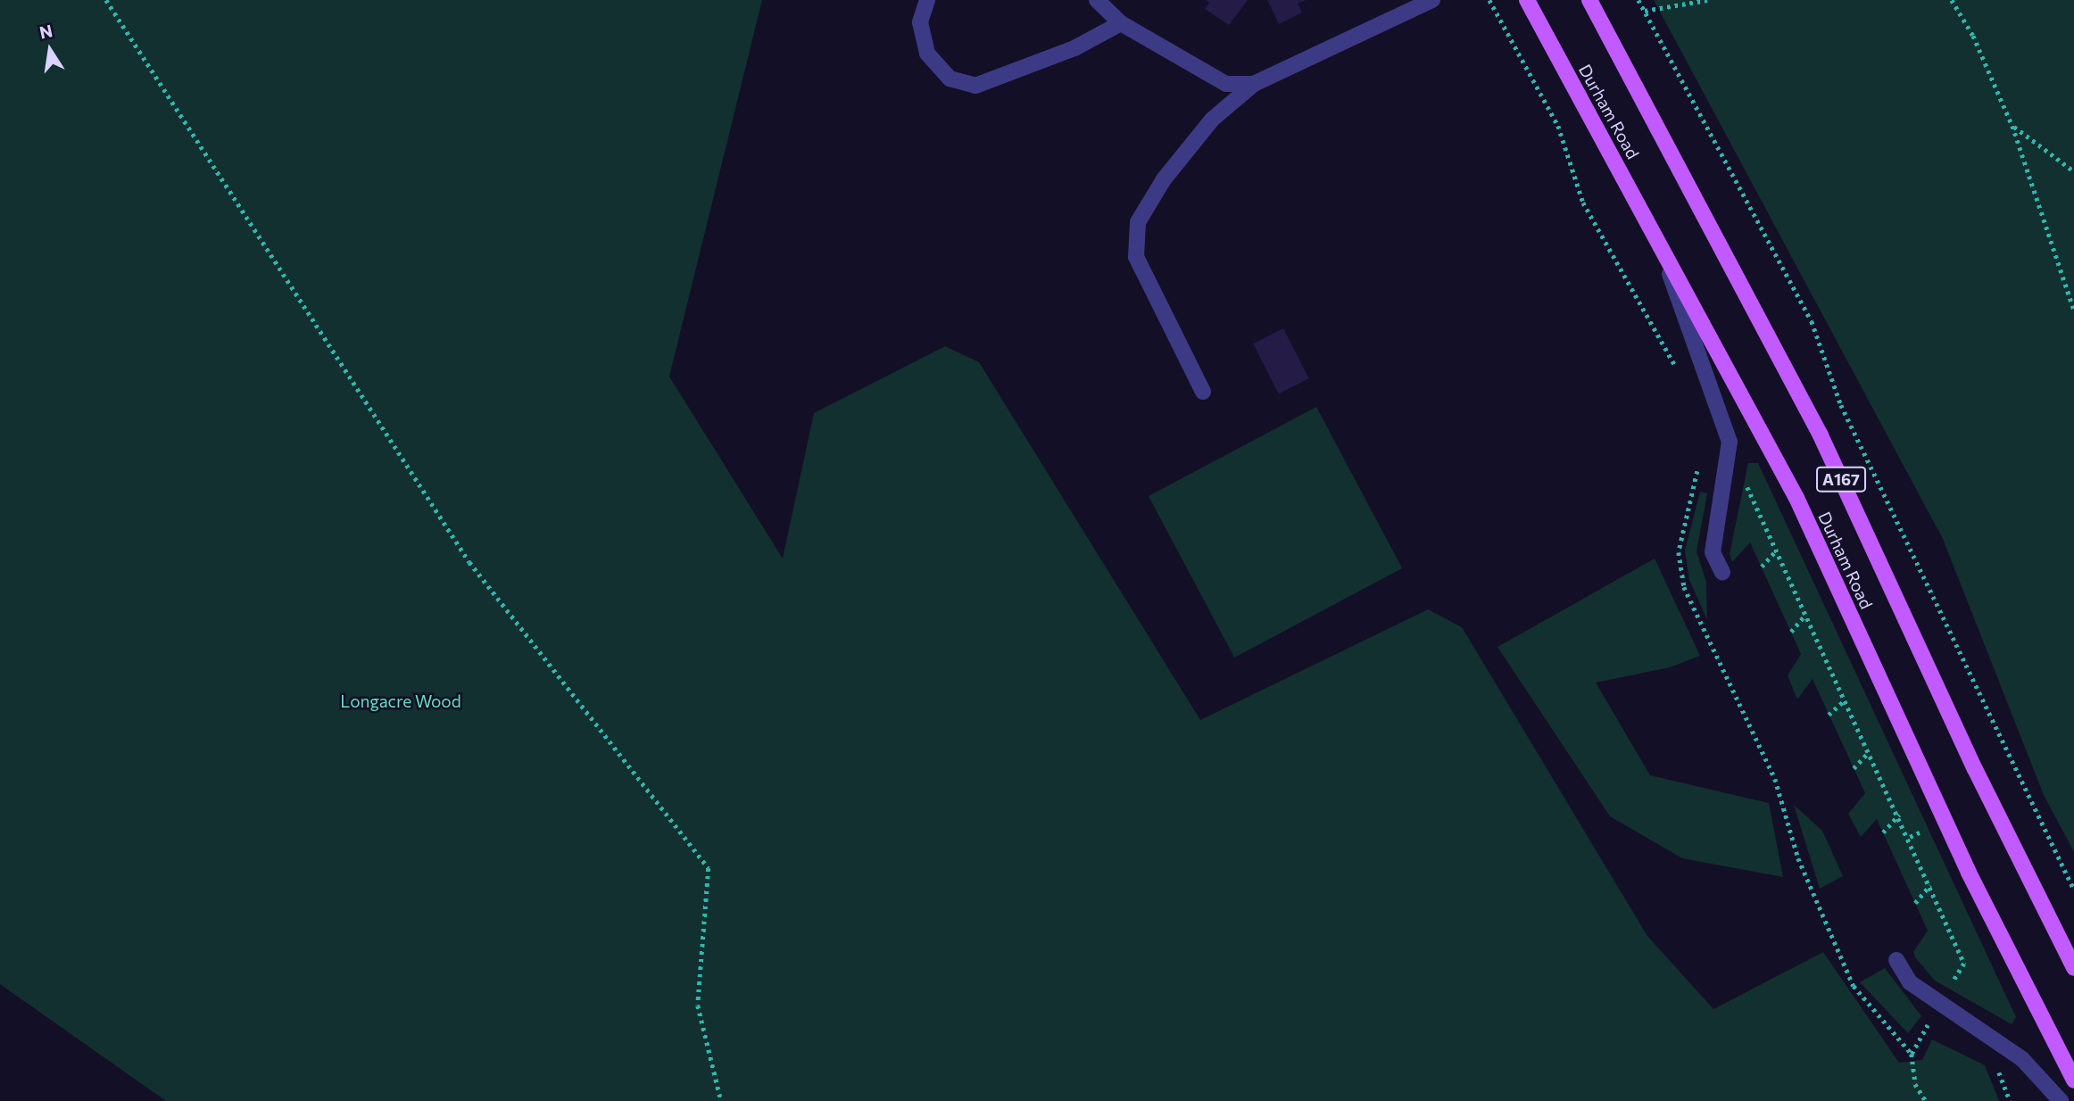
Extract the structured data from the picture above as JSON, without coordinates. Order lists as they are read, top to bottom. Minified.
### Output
{"streets":{"main road":["Durham Road","A167"]},"parks":["Longacre Wood"],"north":"top"}
